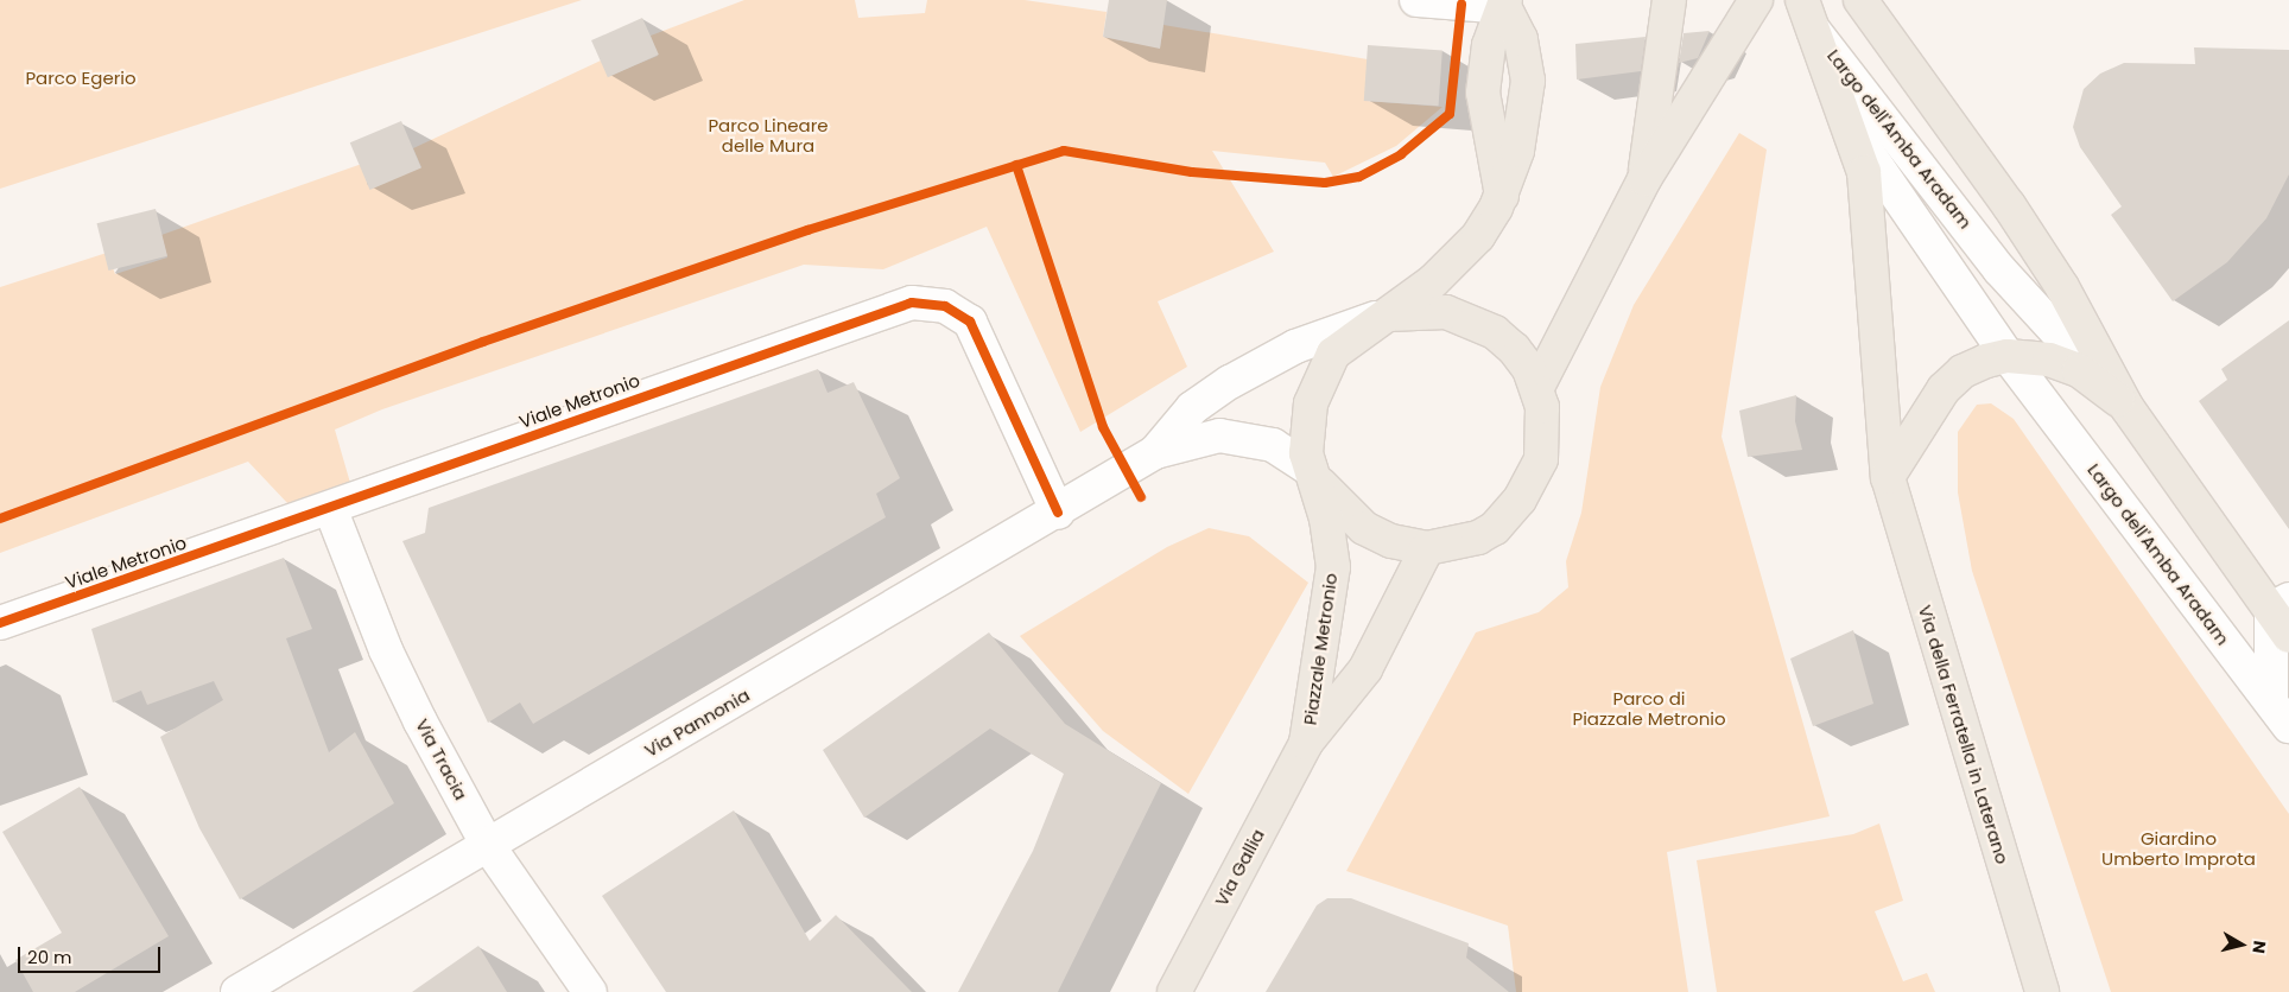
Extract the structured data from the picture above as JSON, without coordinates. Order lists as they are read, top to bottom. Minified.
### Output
{"streets":{"main road":["Largo dell'Amba Aradam","Piazzale Metronio","Via della Ferratella in Laterano","Via Gallia"],"street":["Viale Metronio","Via Pannonia","Via Tracia"]},"crossings":[["Largo dell'Amba Aradam","Via della Ferratella in Laterano"],["Viale Metronio","Via Pannonia"],["Viale Metronio","Via Tracia"],["Piazzale Metronio","Via Pannonia"],["Piazzale Metronio","Via Gallia"],["Via Pannonia","Via Tracia"]],"parks":["Parco Egerio","Parco Lineare delle Mura","Parco di Piazzale Metronio","Giardino Umberto Improta"],"scale_bar":"20 m","north":"right"}
